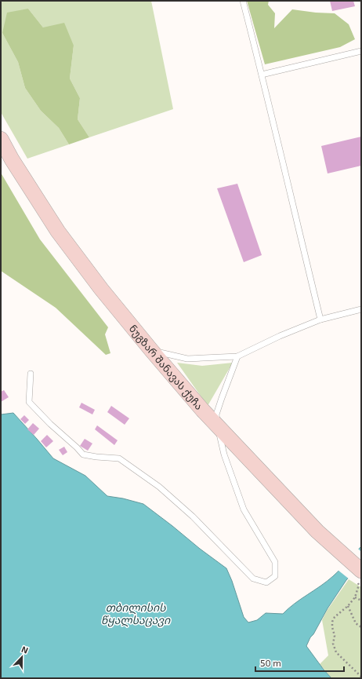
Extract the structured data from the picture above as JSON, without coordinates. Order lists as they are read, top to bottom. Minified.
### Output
{"streets":{"main road":["ნუგზარ შანავას ქუჩა"]},"water":["თბილისის წყალსაცავი"],"scale_bar":"50 m","north":"top"}
